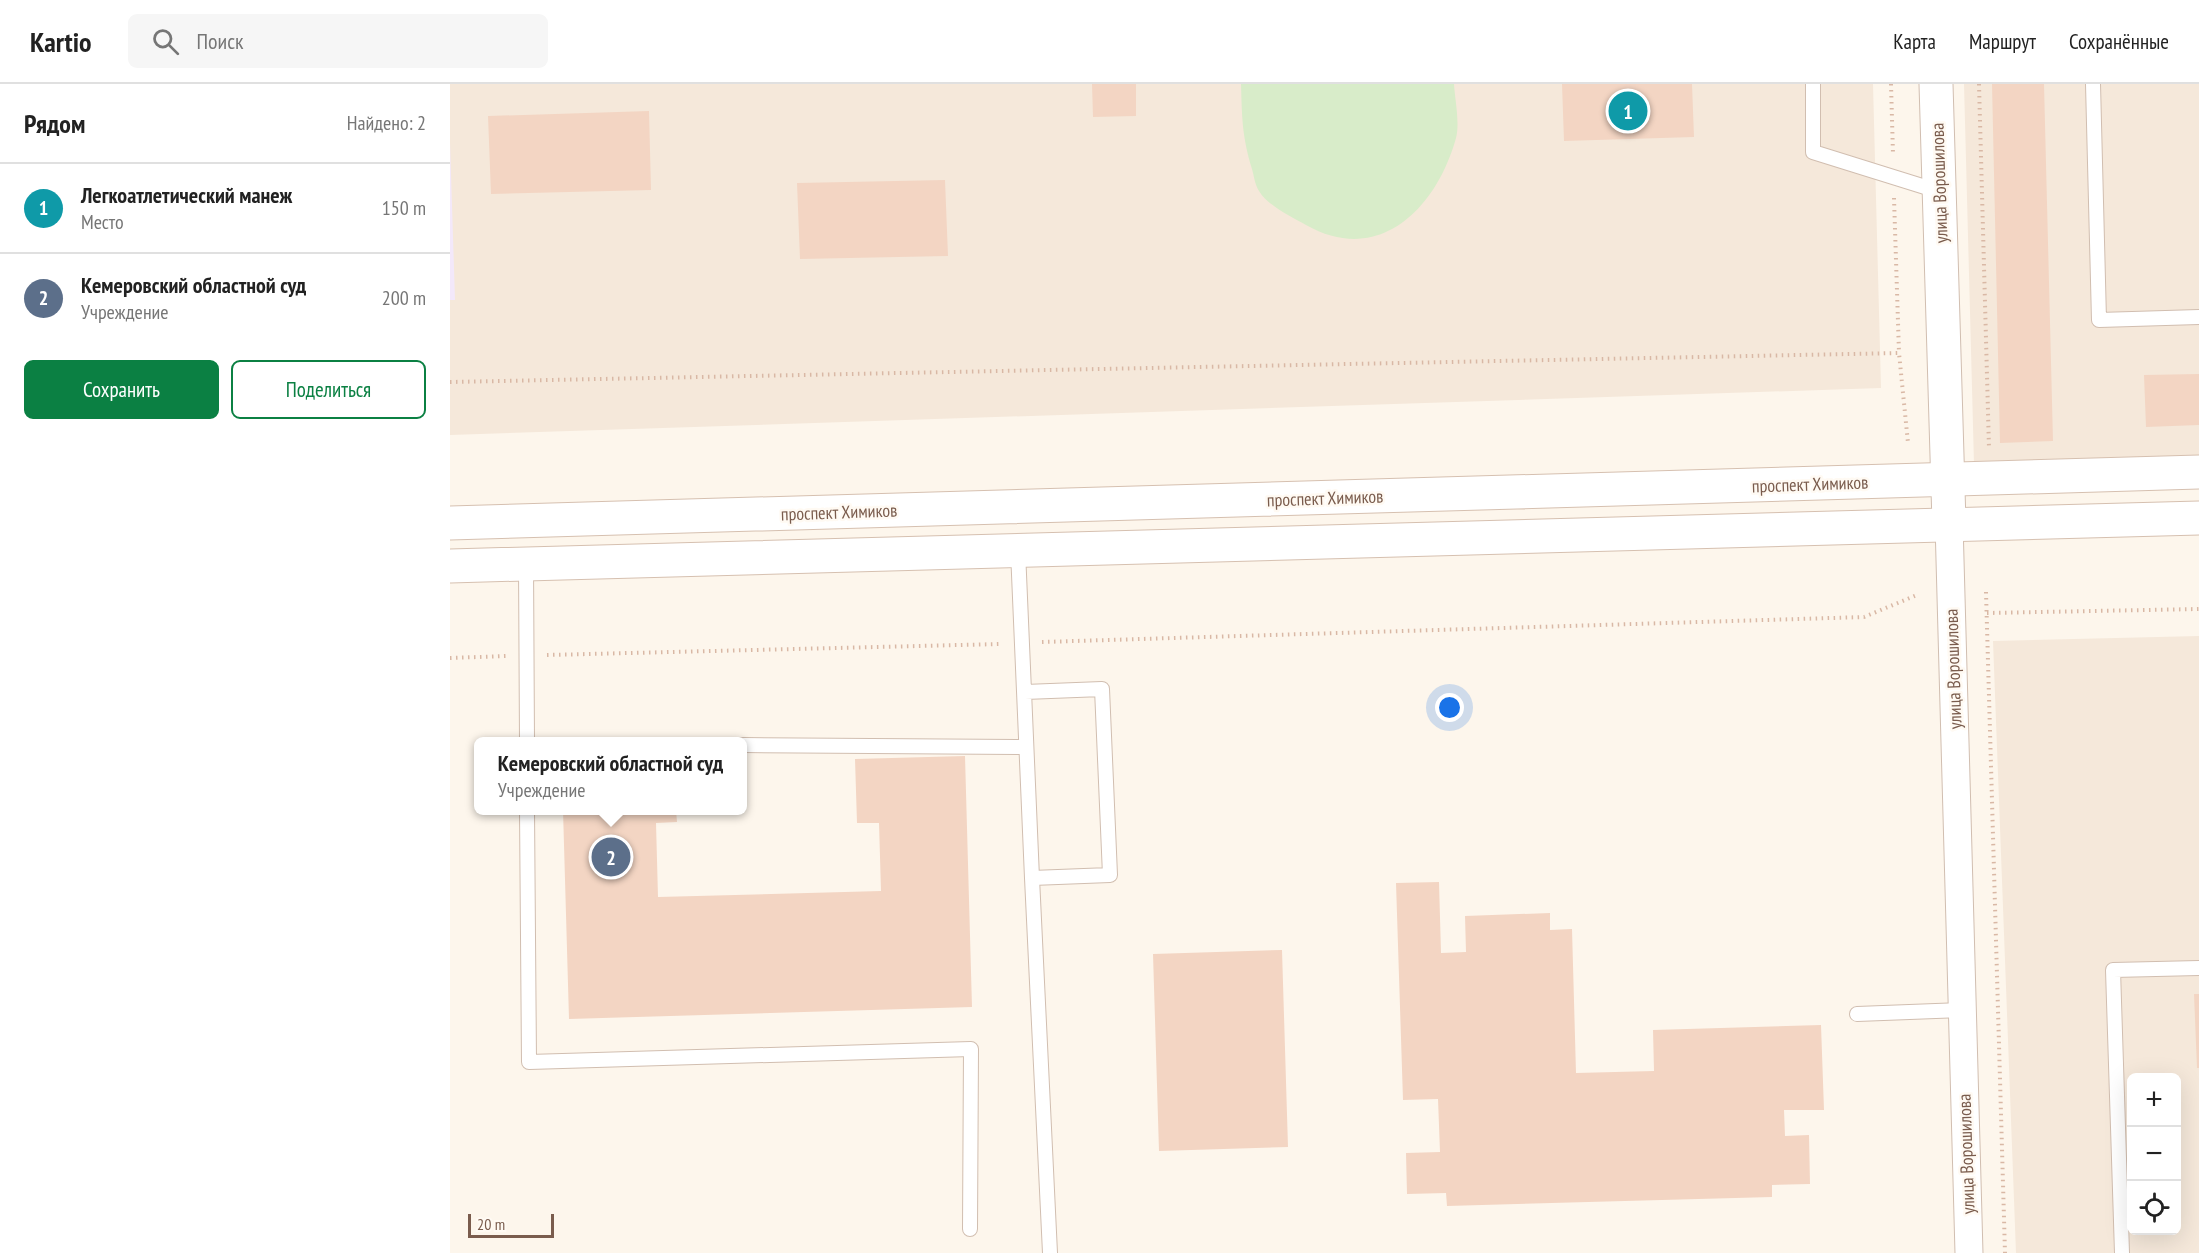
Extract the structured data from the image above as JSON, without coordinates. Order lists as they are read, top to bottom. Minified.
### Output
{"streets":{"main road":["улица Ворошилова","проспект Химиков"]},"crossings":[["улица Ворошилова","проспект Химиков"]],"scale_bar":"20 m","page":{"header":"Kartio","search":"Поиск","nav":["Карта","Маршрут","Сохранённые"],"heading":["Рядом","Найдено: 2"],"pins":["1","2"],"list":[{"mark":"1","name":"Легкоатлетический манеж","note":"Место","value":"150 m"},{"mark":"2","name":"Кемеровский областной суд","note":"Учреждение","value":"200 m"}],"buttons":["Сохранить","Поделиться"],"popup":["Кемеровский областной суд","Учреждение"],"map_buttons":["+","−"],"scale":"20 m"}}
